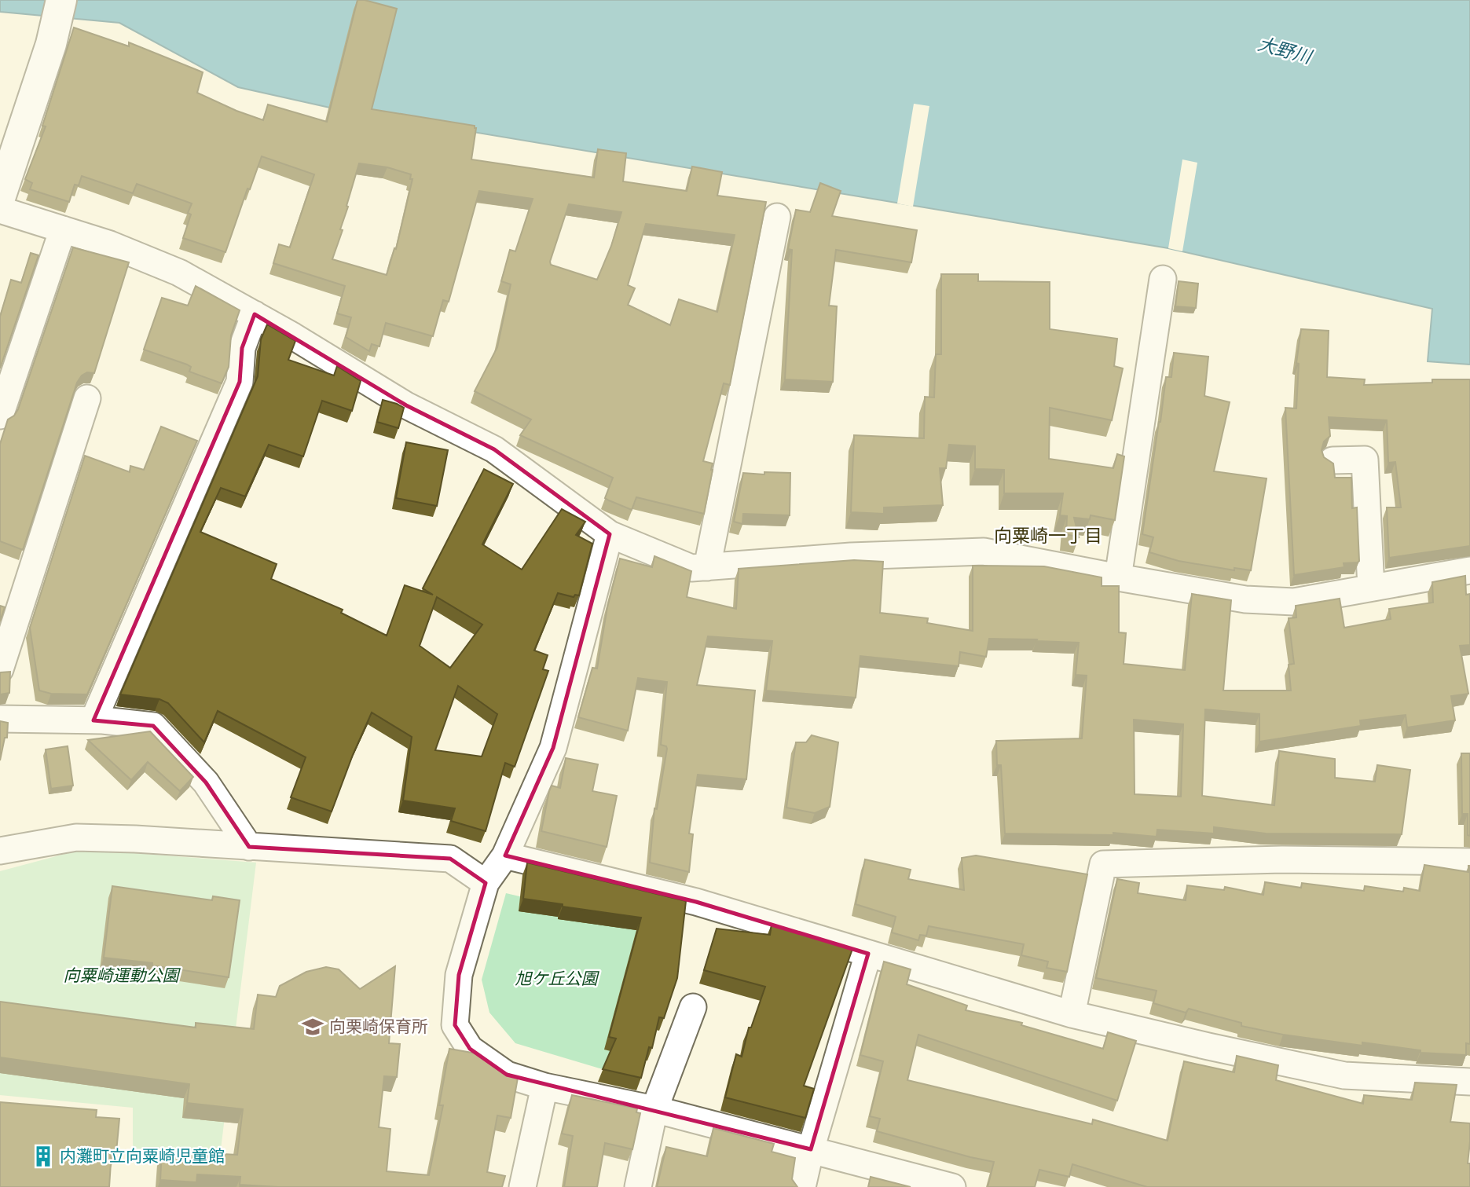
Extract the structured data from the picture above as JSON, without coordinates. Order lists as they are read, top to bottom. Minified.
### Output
{"districts":["向粟崎一丁目"],"water":["大野川"],"parks":["向粟崎運動公園","旭ケ丘公園"],"places":{"school or university":["向栗崎保育所"],"building":["内灘町立向粟崎児童館"]}}
